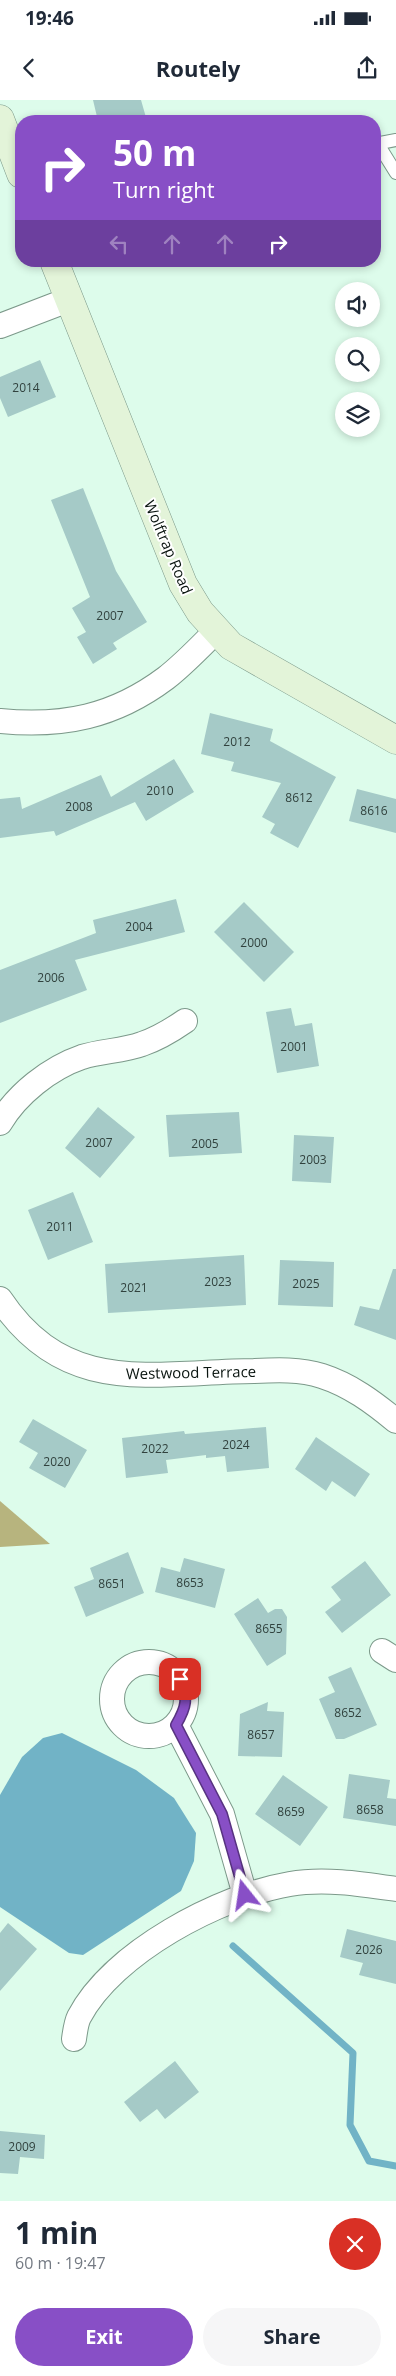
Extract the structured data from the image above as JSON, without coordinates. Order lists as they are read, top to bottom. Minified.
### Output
{"streets":{"street":["Wolftrap Road","Westwood Terrace"]},"house_numbers":["2014","2007","2012","2010","8612","2008","8616","2004","2000","2006","2001","2007","2005","2003","2011","2023","2025","2021","2024","2022","2020","8653","8651","8655","8652","8657","8658","8659","2026","2009"],"page":{"status":"19:46","header":"Routely","turn":["50 m","Turn right"],"heading":["1 min","60 m · 19:47"],"buttons":["Exit","Share"]}}
